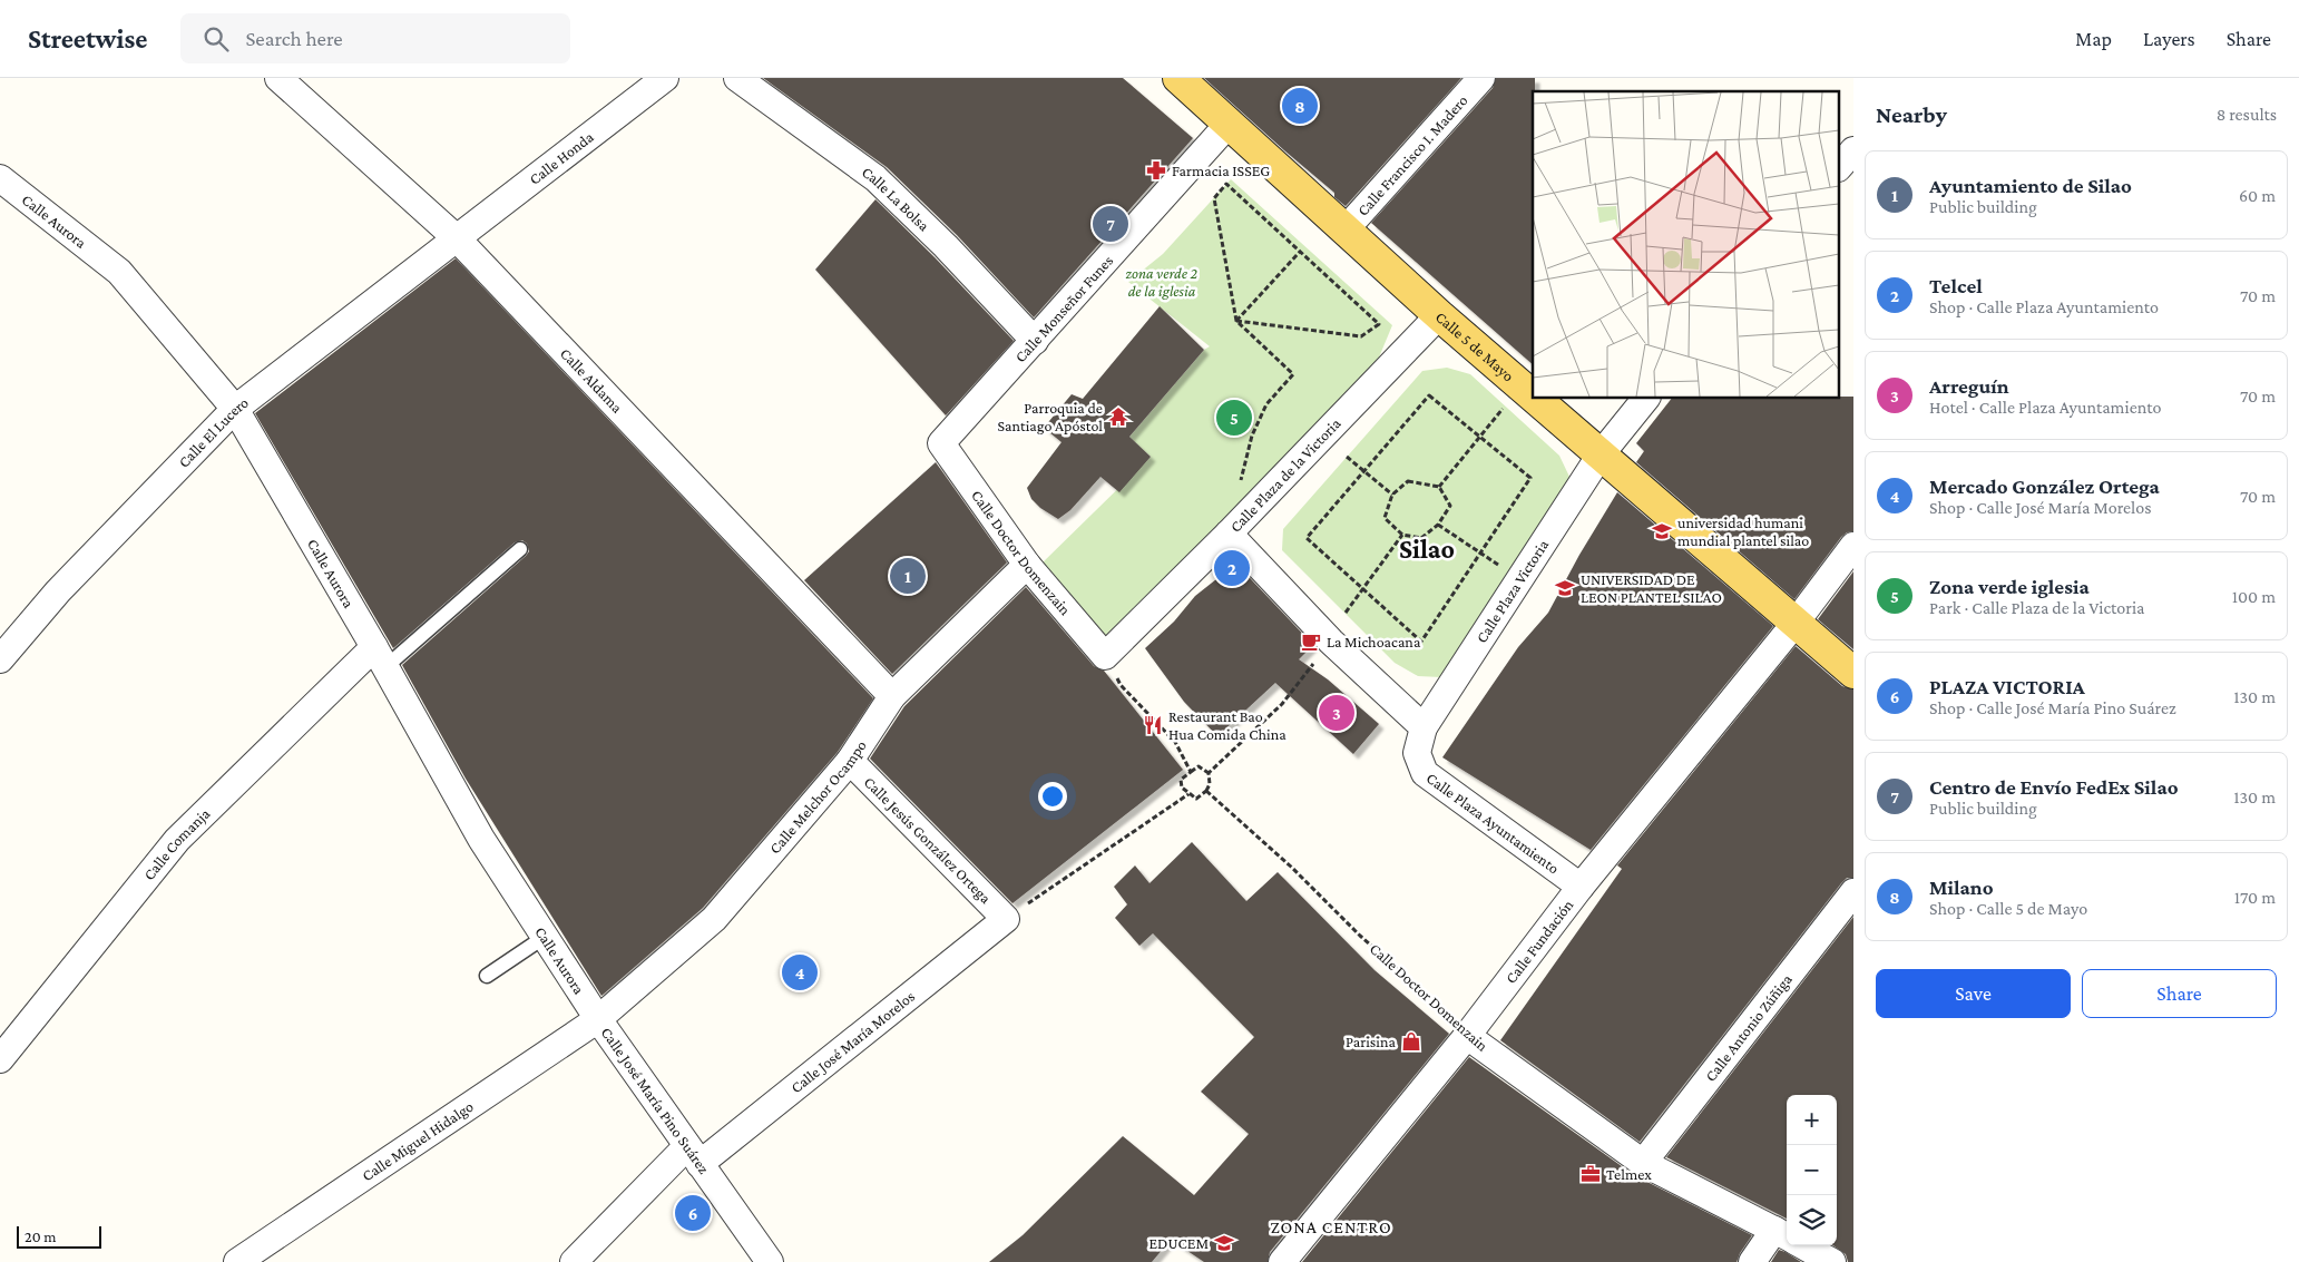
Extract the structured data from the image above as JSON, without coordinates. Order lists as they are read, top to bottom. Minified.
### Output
{"streets":{"main road":["Calle 5 de Mayo"],"street":["Calle Francisco I. Madero","Calle Honda","Calle La Bolsa","Calle Aurora","Calle Monseñor Funes","Calle Aldama","Calle El Lucero","Calle Plaza de la Victoria","Calle Doctor Domenzain","Calle Plaza Victoria","Calle Melchor Ocampo","Calle Plaza Ayuntamiento","Calle Jesús González Ortega","Calle Comanja","Calle Fundación","Calle Antonio Zúñiga","Calle José María Morelos","Calle José María Pino Suárez","Calle Miguel Hidalgo"]},"crossings":[["Calle Francisco I. Madero","Calle 5 de Mayo"],["Calle Honda","Calle Aldama"],["Calle Honda","Calle El Lucero"],["Calle La Bolsa","Calle Monseñor Funes"],["Calle Aurora","Calle El Lucero"],["Calle Aurora","Calle Melchor Ocampo"],["Calle Aurora","Calle Comanja"],["Calle Aurora","Calle José María Pino Suárez"],["Calle Aurora","Calle Miguel Hidalgo"],["Calle Monseñor Funes","Calle 5 de Mayo"],["Calle Monseñor Funes","Calle Doctor Domenzain"],["Calle 5 de Mayo","Calle Plaza de la Victoria"],["Calle 5 de Mayo","Calle Plaza Victoria"],["Calle 5 de Mayo","Calle Fundación"],["Calle Aldama","Calle El Lucero"],["Calle Aldama","Calle Melchor Ocampo"],["Calle Plaza de la Victoria","Calle Doctor Domenzain"],["Calle Doctor Domenzain","Calle Melchor Ocampo"],["Calle Doctor Domenzain","Calle Fundación"],["Calle Doctor Domenzain","Calle Antonio Zúñiga"],["Calle Plaza Victoria","Calle Plaza Ayuntamiento"],["Calle Melchor Ocampo","Calle Jesús González Ortega"],["Calle Melchor Ocampo","Calle José María Pino Suárez"],["Calle Melchor Ocampo","Calle Miguel Hidalgo"],["Calle Plaza Ayuntamiento","Calle Fundación"],["Calle Jesús González Ortega","Calle José María Morelos"],["Calle José María Morelos","Calle José María Pino Suárez"],["Calle José María Pino Suárez","Calle Miguel Hidalgo"]],"districts":["Silao","ZONA CENTRO"],"parks":["zona verde 2 de la iglesia"],"places":{"pharmacy":["Farmacia ISSEG"],"temple":["Parroquia de Santiago Apóstol"],"school or university":["universidad humani mundial plantel silao","UNIVERSIDAD DE LEON PLANTEL SILAO","EDUCEM"],"cafe":["La Michoacana"],"restaurant":["Restaurant Bao Hua Comida China"],"shop":["Parisina"],"office":["Telmex"]},"scale_bar":"20 m","page":{"header":"Streetwise","search":"Search here","nav":["Map","Layers","Share"],"heading":["Nearby","8 results"],"pins":["8","7","5","2","1","3","4","6"],"list":[{"mark":"1","name":"Ayuntamiento de Silao","note":"Public building","value":"60 m"},{"mark":"2","name":"Telcel","note":"Shop · Calle Plaza Ayuntamiento","value":"70 m"},{"mark":"3","name":"Arreguín","note":"Hotel · Calle Plaza Ayuntamiento","value":"70 m"},{"mark":"4","name":"Mercado González Ortega","note":"Shop · Calle José María Morelos","value":"70 m"},{"mark":"5","name":"Zona verde iglesia","note":"Park · Calle Plaza de la Victoria","value":"100 m"},{"mark":"6","name":"PLAZA VICTORIA","note":"Shop · Calle José María Pino Suárez","value":"130 m"},{"mark":"7","name":"Centro de Envío FedEx Silao","note":"Public building","value":"130 m"},{"mark":"8","name":"Milano","note":"Shop · Calle 5 de Mayo","value":"170 m"}],"buttons":["Save","Share"],"map_buttons":["+","−"],"scale":"20 m"}}
